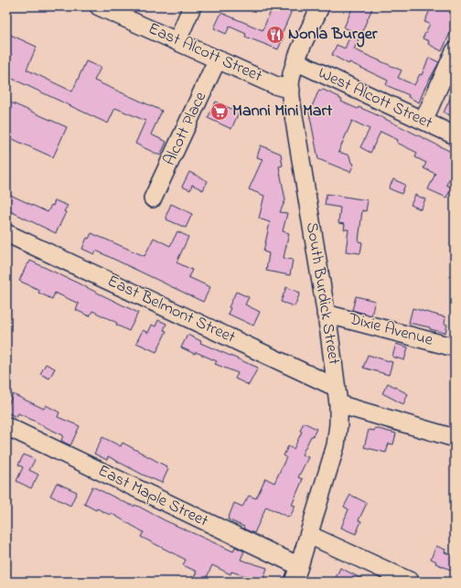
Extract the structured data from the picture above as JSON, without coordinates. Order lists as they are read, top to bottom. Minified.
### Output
{"streets":{"street":["East Alcott Street","West Alcott Street","Alcott Place","South Burdick Street","East Belmont Street","Dixie Avenue","East Maple Street"]},"crossings":[["East Alcott Street","Alcott Place"],["East Alcott Street","South Burdick Street"],["West Alcott Street","South Burdick Street"],["South Burdick Street","East Belmont Street"],["South Burdick Street","Dixie Avenue"],["South Burdick Street","East Maple Street"]],"places":{"restaurant":["Nonla Burger"],"supermarket":["Manni Mini Mart"]}}
